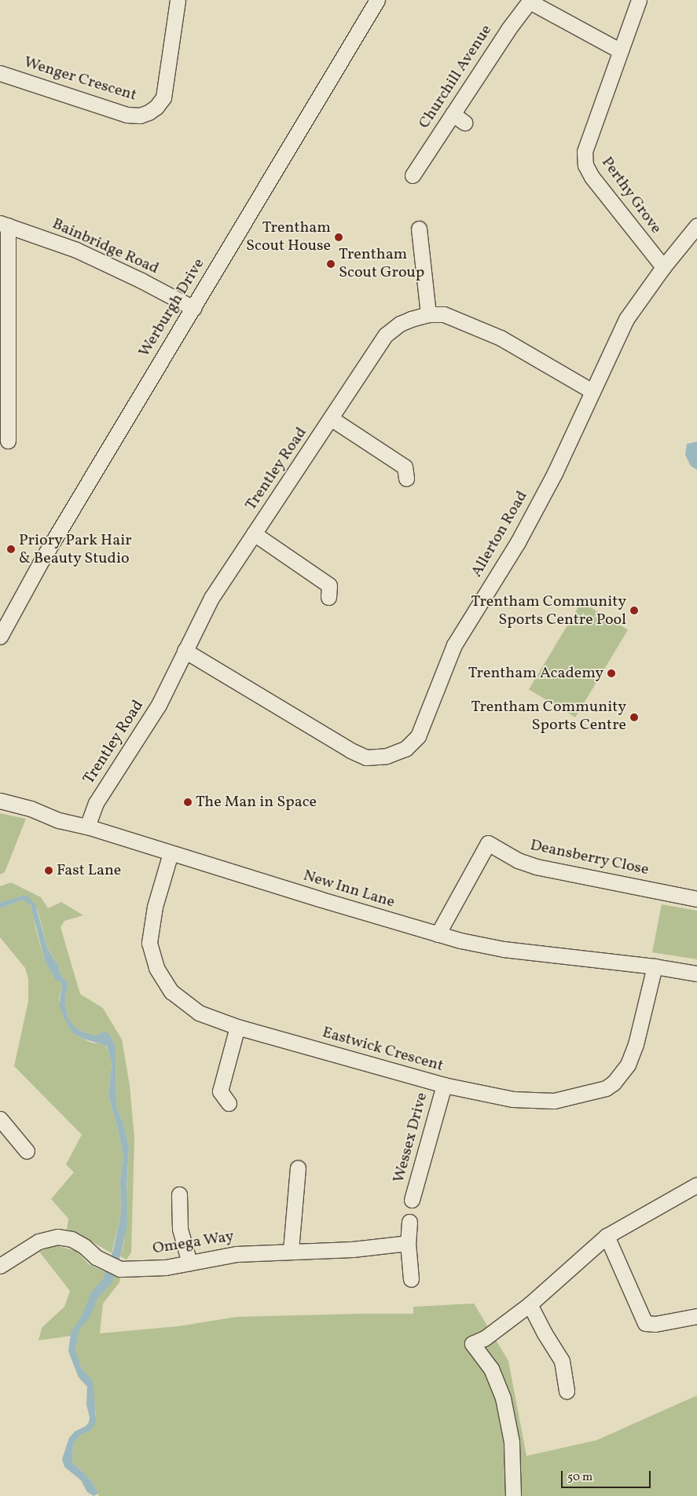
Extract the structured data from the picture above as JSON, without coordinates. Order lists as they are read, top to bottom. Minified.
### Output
{"streets":{"street":["Churchill Avenue","Wenger Crescent","Perthy Grove","Bainbridge Road","Werburgh Drive","Trentley Road","Allerton Road","Deansberry Close","New Inn Lane","Eastwick Crescent","Wessex Drive","Omega Way"]},"crossings":[["Perthy Grove","Allerton Road"],["Bainbridge Road","Werburgh Drive"],["Trentley Road","Allerton Road"],["Trentley Road","New Inn Lane"],["Deansberry Close","New Inn Lane"],["New Inn Lane","Eastwick Crescent"],["Eastwick Crescent","Wessex Drive"]],"places":["Trentham Scout House","Trentham Scout Group","Priory Park Hair & Beauty Studio","Trentham Community Sports Centre Pool","Trentham Academy","Trentham Community Sports Centre","The Man in Space","Fast Lane"],"scale_bar":"50 m"}
